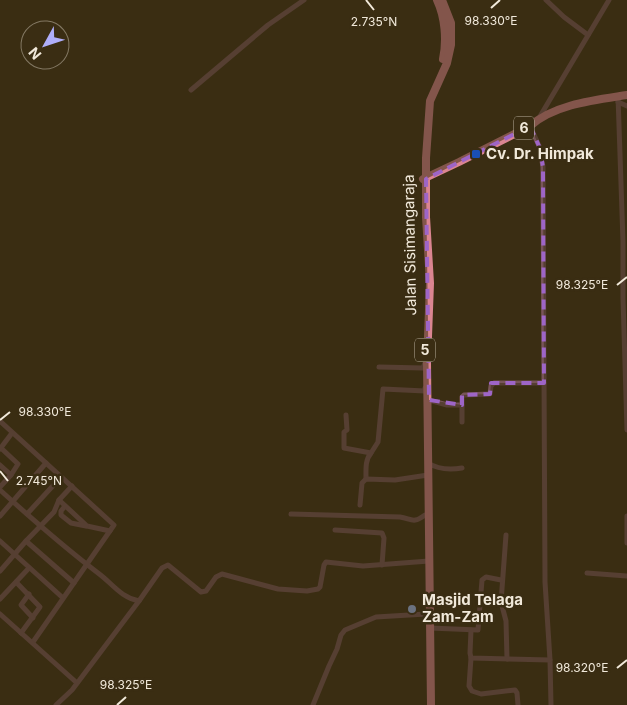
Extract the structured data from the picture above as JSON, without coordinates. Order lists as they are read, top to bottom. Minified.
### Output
{"streets":{"highway":["6","Jalan Sisimangaraja","5"]},"crossings":[["6","Jalan Sisimangaraja"]],"places":{"transit":["Cv. Dr. Himpak"],"other":["Masjid Telaga Zam-Zam"]},"north":"bottom left","coordinates":["98.330°E","2.735°N","98.325°E","2.745°N","98.320°E"]}
